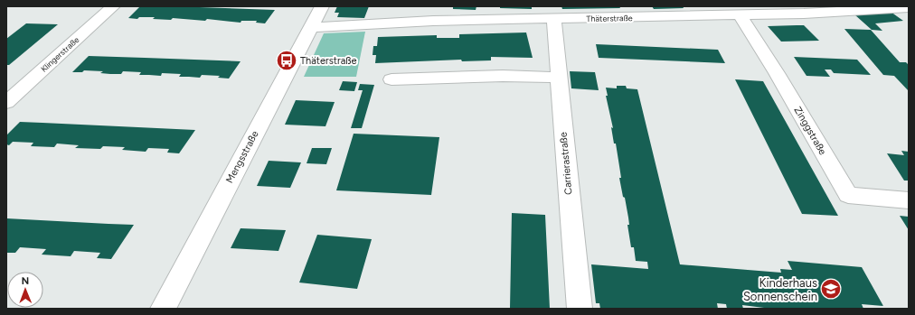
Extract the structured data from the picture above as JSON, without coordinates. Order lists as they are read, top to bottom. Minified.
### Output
{"streets":{"street":["Thäterstraße","Klingerstraße","Zinggstraße","Mengsstraße","Carrierastraße"]},"crossings":[["Thäterstraße","Zinggstraße"],["Thäterstraße","Mengsstraße"],["Thäterstraße","Carrierastraße"]],"places":{"bus stop":["Thäterstraße"],"school or university":["Kinderhaus Sonnenschein"]},"north":"top"}
